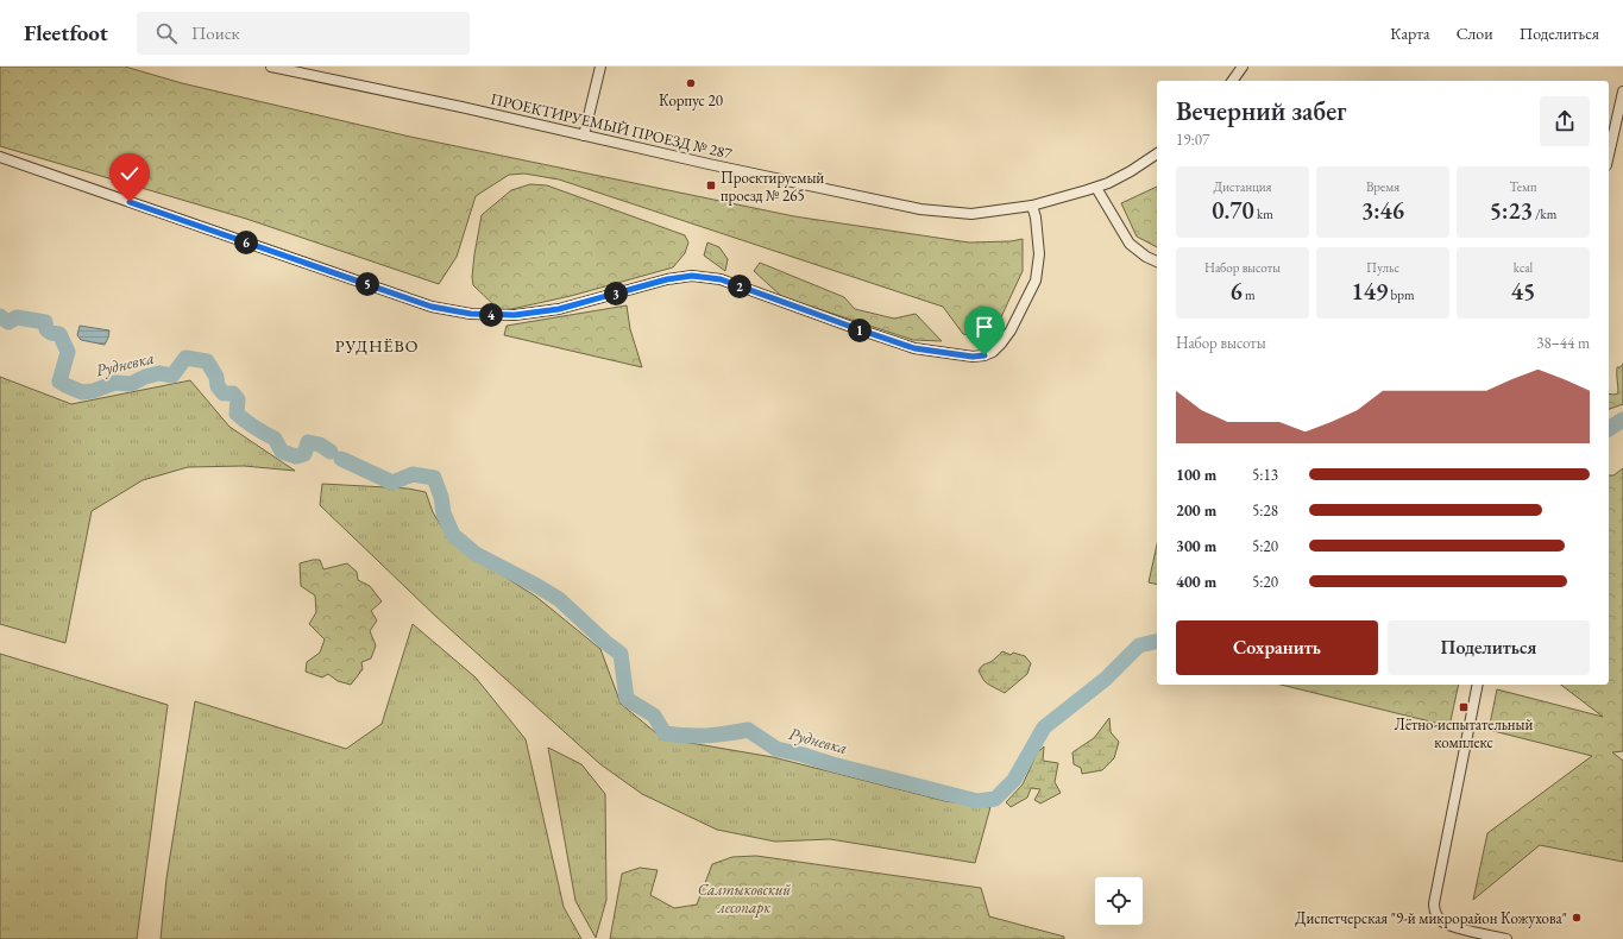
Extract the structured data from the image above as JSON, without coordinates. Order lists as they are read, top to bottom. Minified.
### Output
{"streets":{"street":["ПРОЕКТИРУЕМЫЙ ПРОЕЗД № 287"]},"districts":["РУДНЁВО"],"water":["Рудневка"],"parks":["Салтыковский лесопарк"],"places":{"other":["Корпус 20","Диспетчерская \"9-й микрорайон Кожухова\""],"transit":["Проектируемый проезд № 265","Лётно-испытательный комплекс"]},"page":{"header":"Fleetfoot","search":"Поиск","nav":["Карта","Слои","Поделиться"],"heading":["Вечерний забег","19:07"],"stats":[["Дистанция","0.70 km"],["Время","3:46"],["Темп","5:23 /km"],["Набор высоты","6 m"],["Пульс","149 bpm"],["kcal","45"]],"pins":["6","5","2","3","4","1"],"chart":["Набор высоты","38–44 m"],"list":[{"name":"100 m","note":"5:13"},{"name":"200 m","note":"5:28"},{"name":"300 m","note":"5:20"},{"name":"400 m","note":"5:20"}],"buttons":["Сохранить","Поделиться"]}}
